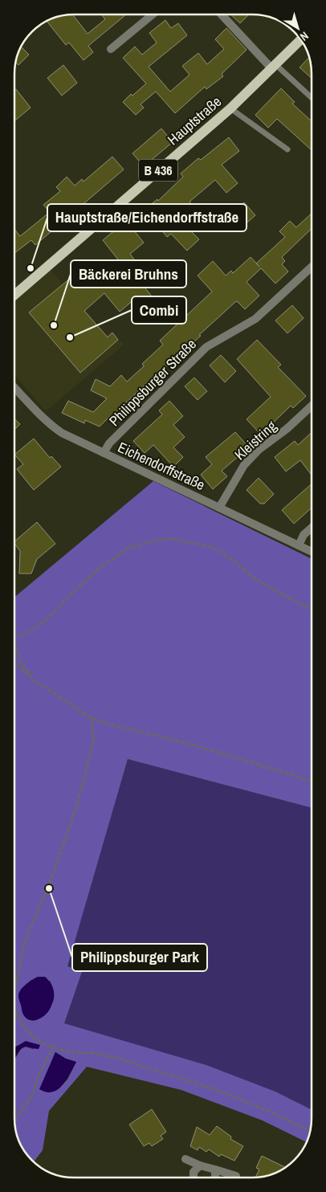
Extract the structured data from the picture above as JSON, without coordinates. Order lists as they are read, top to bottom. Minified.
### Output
{"streets":{"main road":["Hauptstraße","B 436"],"street":["Philippsburger Straße","Kleistring","Eichendorffstraße"]},"crossings":[["Philippsburger Straße","Eichendorffstraße"],["Kleistring","Eichendorffstraße"]],"places":["Hauptstraße/Eichendorffstraße","Bäckerei Bruhns","Combi","Philippsburger Park"],"north":"bottom right"}
